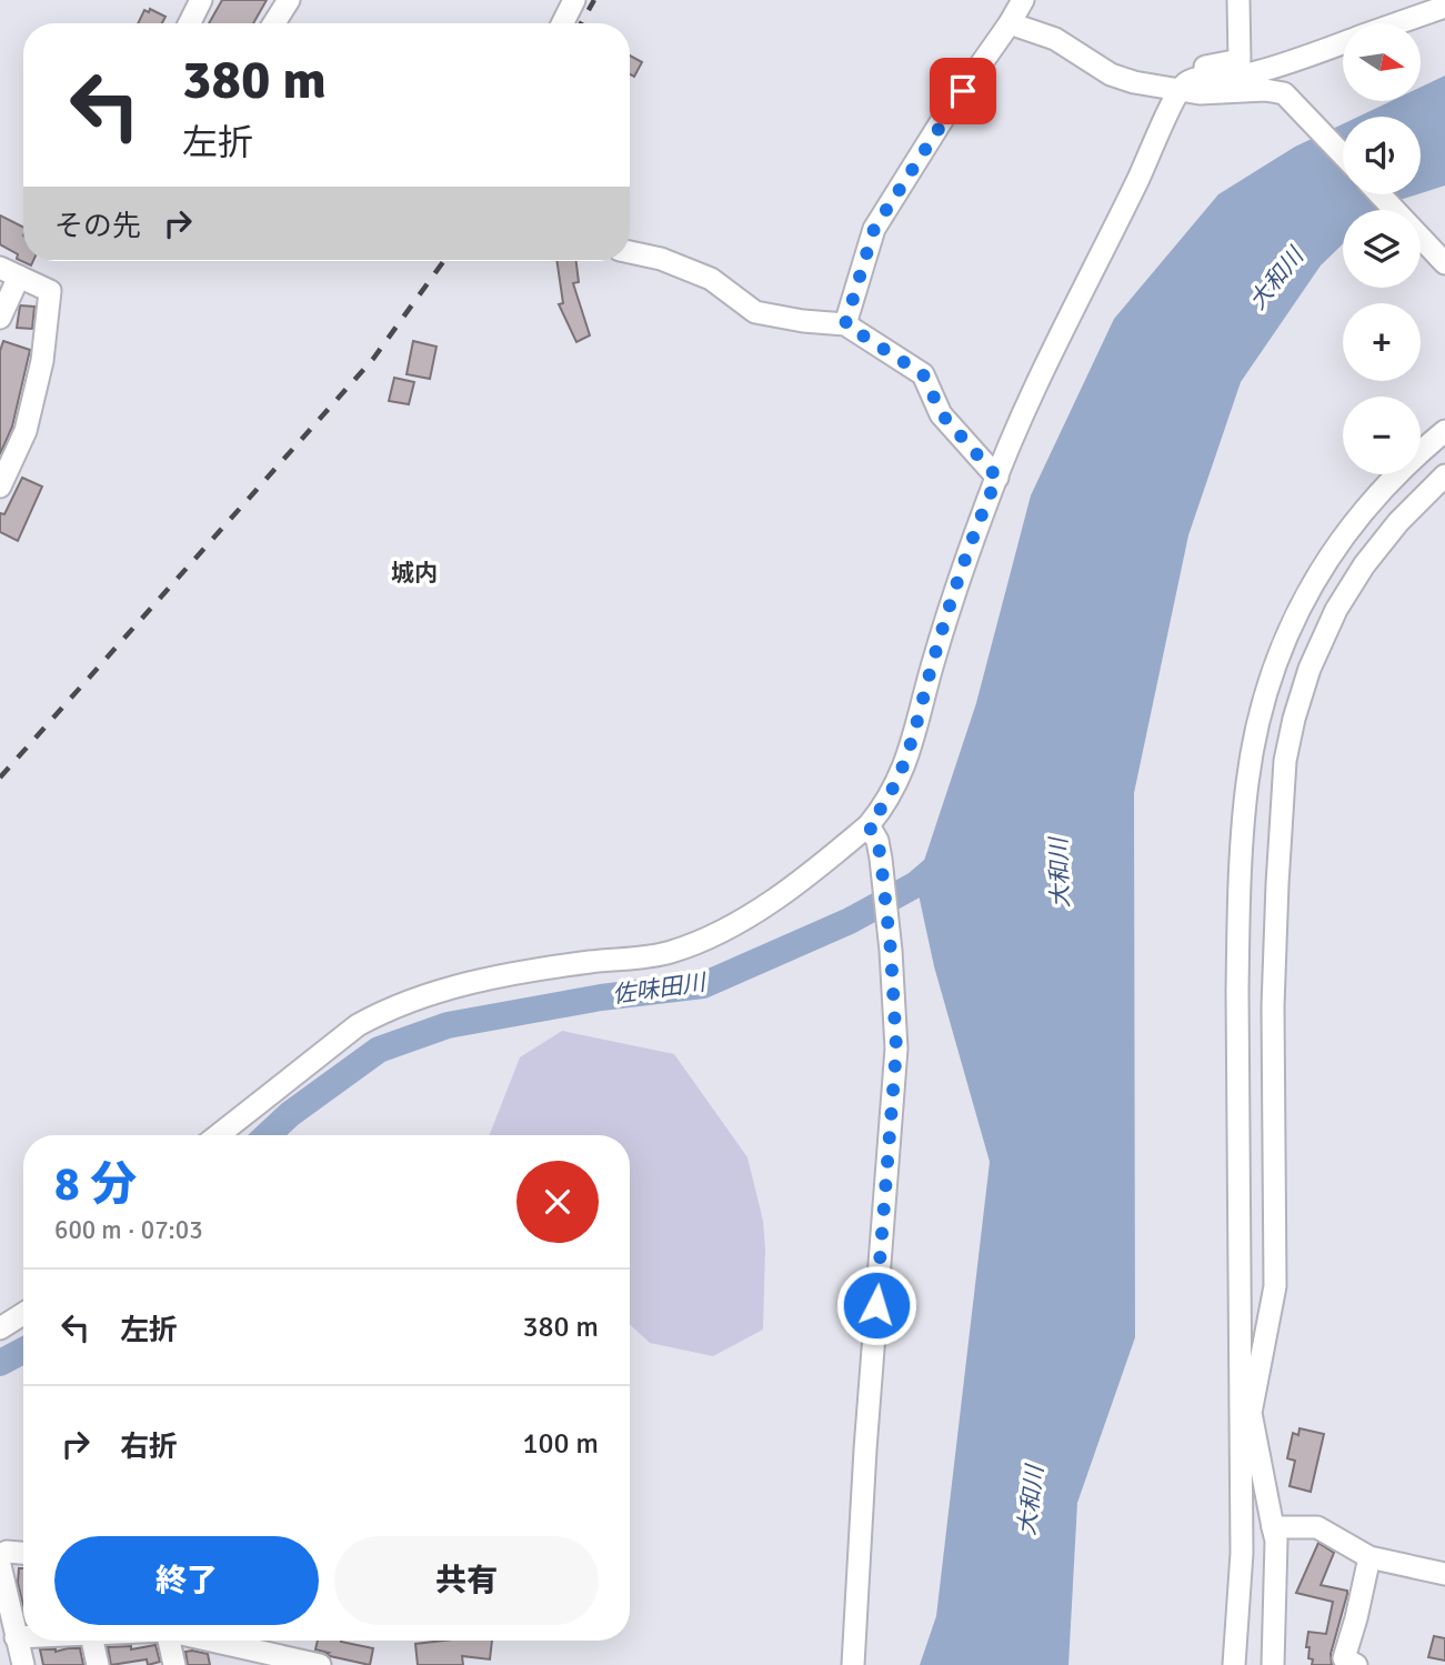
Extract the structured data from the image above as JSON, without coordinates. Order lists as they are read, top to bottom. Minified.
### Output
{"districts":["城内"],"water":["大和川","佐味田川"],"north":"right","page":{"map_buttons":["+","−"],"turn":["380 m","左折"],"then":"その先","heading":["8 分","600 m · 07:03"],"list":[{"name":"左折","value":"380 m"},{"name":"右折","value":"100 m"}],"buttons":["終了","共有"]}}
